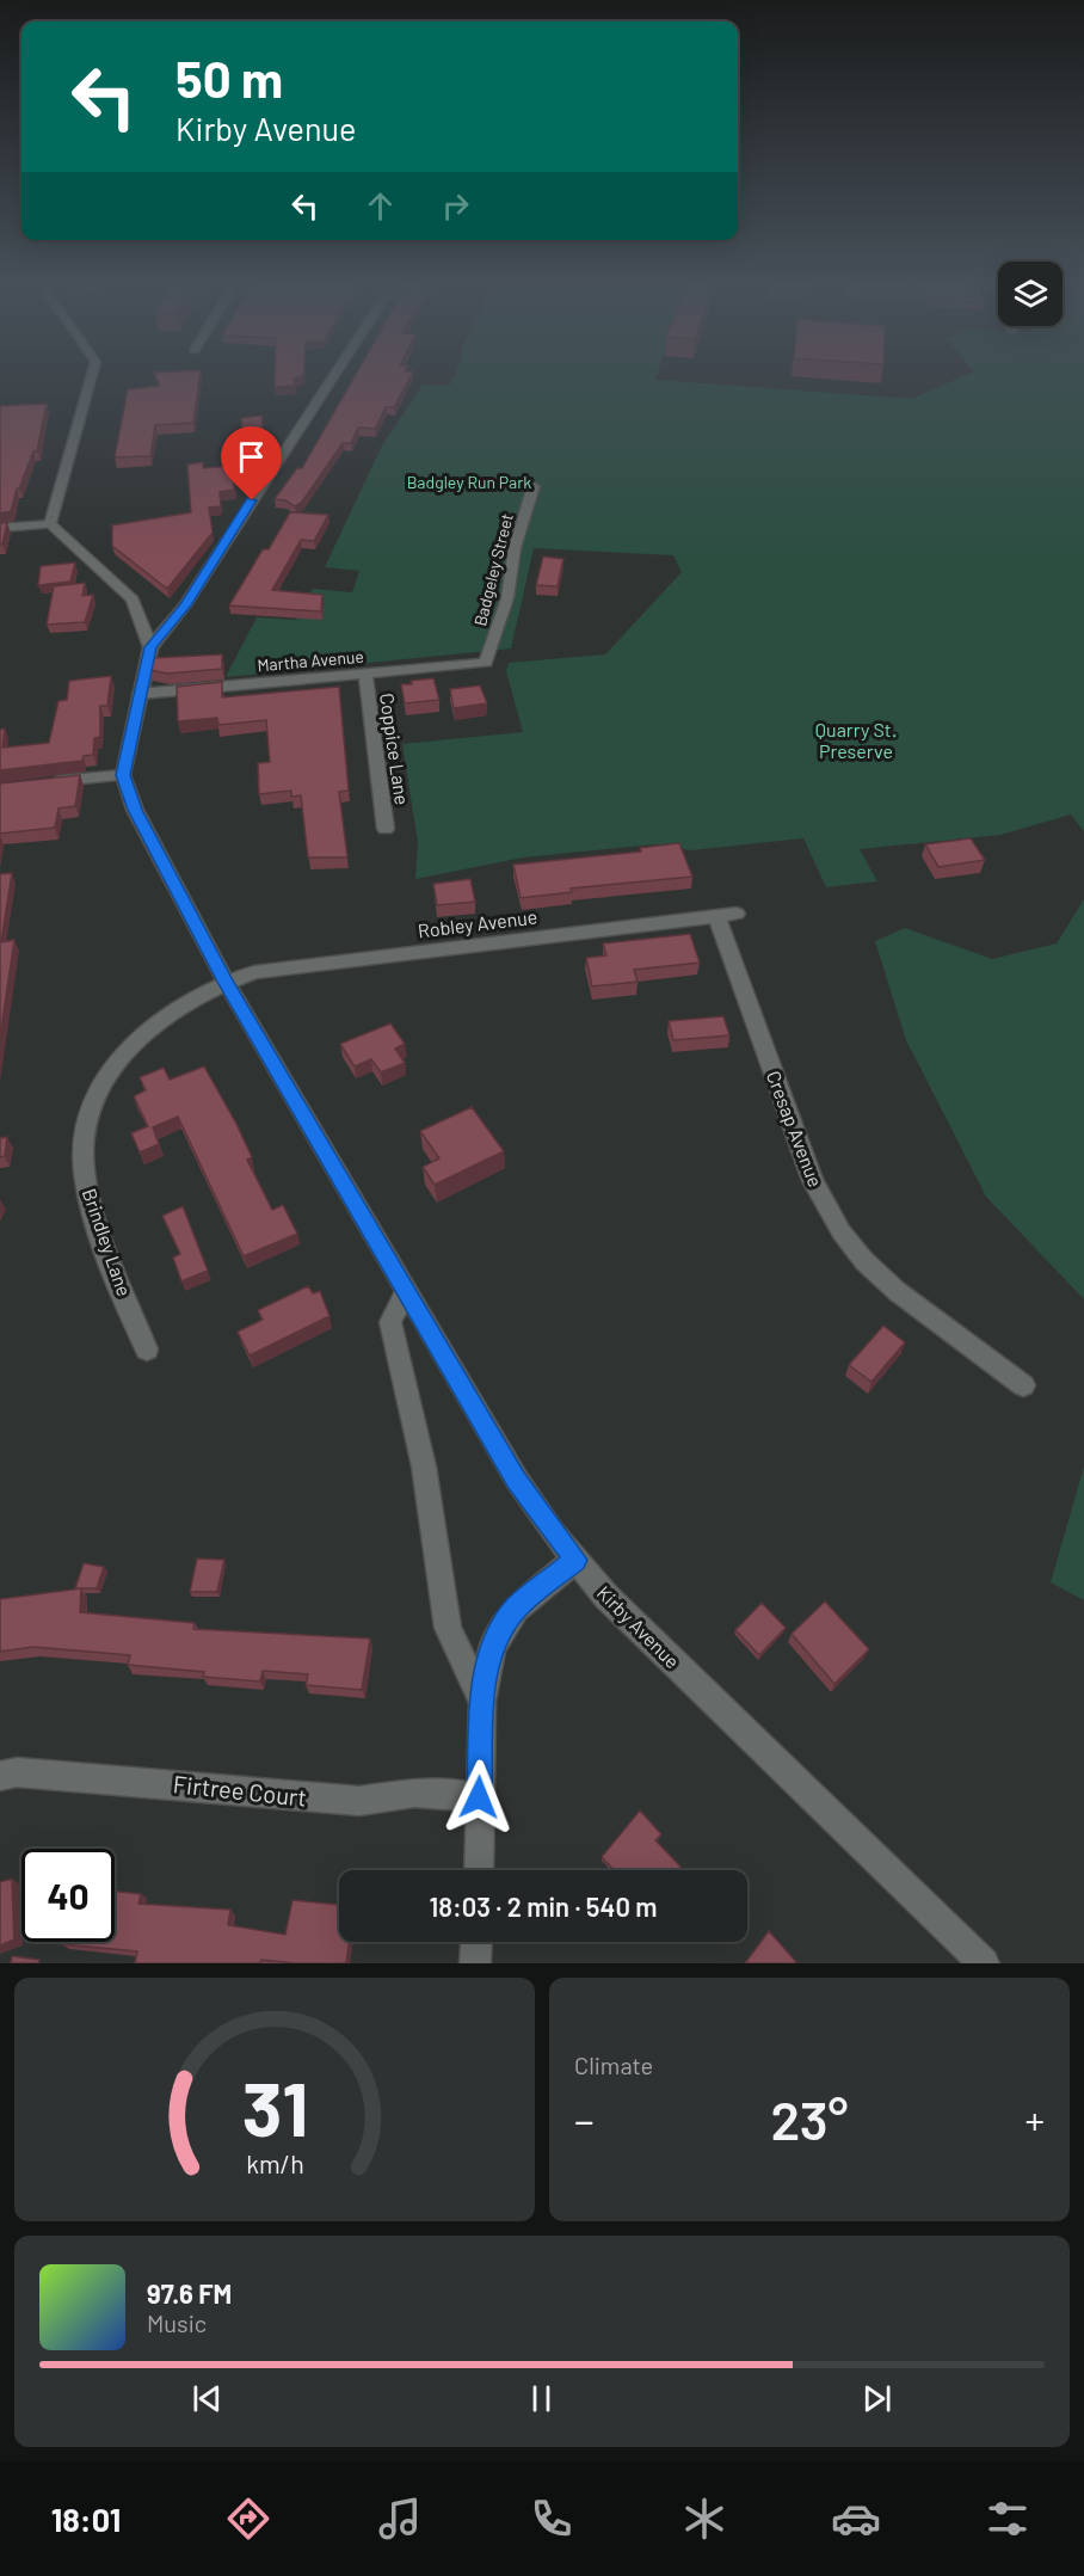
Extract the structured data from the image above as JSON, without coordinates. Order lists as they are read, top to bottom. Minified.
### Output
{"streets":{"street":["Badgeley Street","Martha Avenue","Coppice Lane","Robley Avenue","Cresap Avenue","Brindley Lane","Kirby Avenue","Firtree Court"]},"crossings":[["Badgeley Street","Martha Avenue"],["Martha Avenue","Coppice Lane"],["Robley Avenue","Cresap Avenue"],["Robley Avenue","Brindley Lane"],["Robley Avenue","Kirby Avenue"],["Brindley Lane","Kirby Avenue"]],"parks":["Badgley Run Park","Quarry St. Preserve"],"page":{"turn":["50 m","Kirby Avenue"],"limit":"40","trip":"18:03 · 2 min · 540 m","tile":"Climate","heat":["−","23°","+"],"song":["97.6 FM","Music"],"tabs":"18:01","gauge":["31","km/h"]}}
